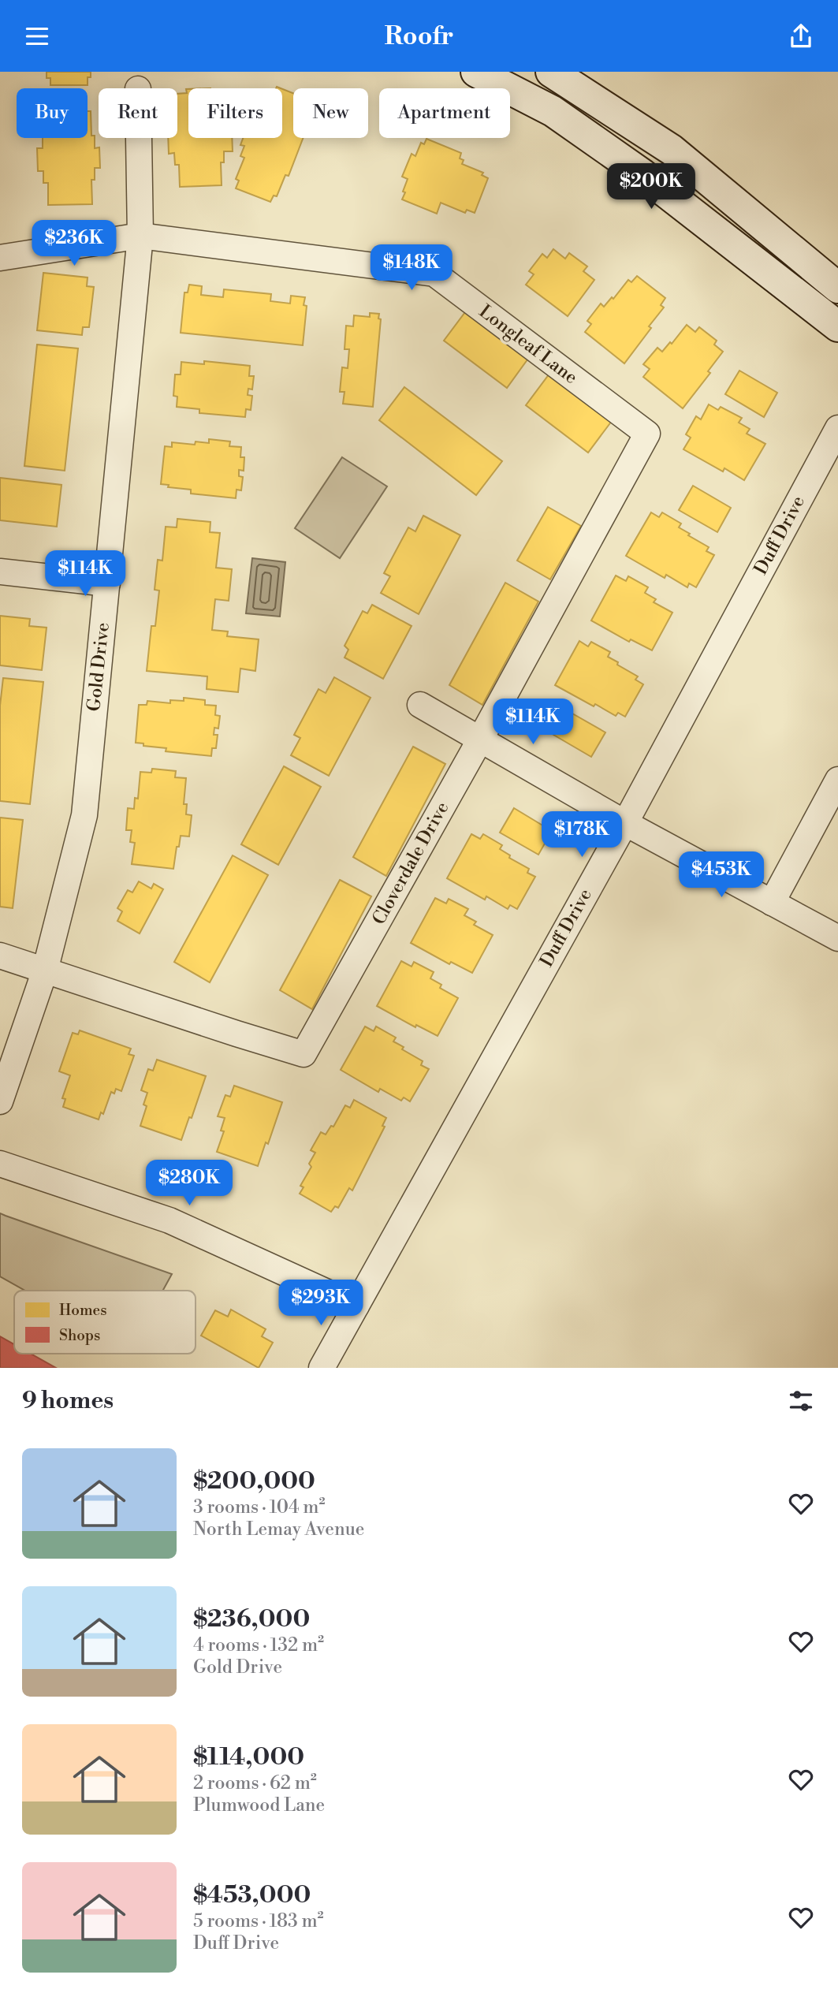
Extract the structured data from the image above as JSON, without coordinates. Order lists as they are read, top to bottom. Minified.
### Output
{"streets":{"street":["Longleaf Lane","Duff Drive","Gold Drive","Cloverdale Drive"]},"crossings":[["Longleaf Lane","Gold Drive"],["Longleaf Lane","Cloverdale Drive"],["Gold Drive","Cloverdale Drive"]],"legend":["Homes","Shops"],"page":{"header":"Roofr","chip":["Buy","Rent","Filters","New","Apartment"],"price":["$200K","$236K","$148K","$114K","$114K","$178K","$453K","$280K","$293K"],"heading":"9 homes","list":[{"name":"$200,000","note":"3 rooms · 104 m² · North Lemay Avenue"},{"name":"$236,000","note":"4 rooms · 132 m² · Gold Drive"},{"name":"$114,000","note":"2 rooms · 62 m² · Plumwood Lane"},{"name":"$453,000","note":"5 rooms · 183 m² · Duff Drive"}]}}
